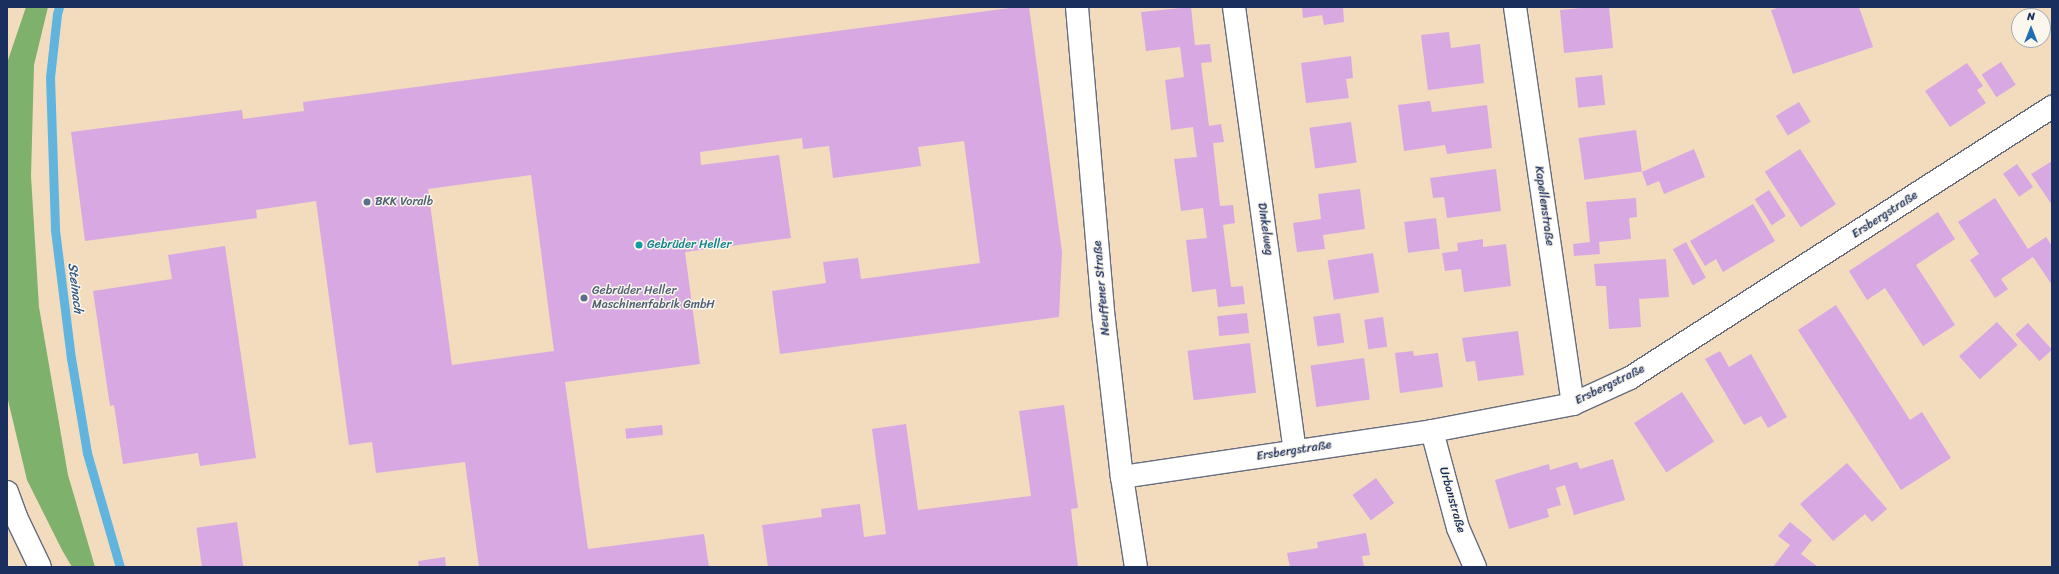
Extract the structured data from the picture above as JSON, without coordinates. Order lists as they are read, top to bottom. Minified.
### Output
{"streets":{"street":["Kapellenstraße","Ersbergstraße","Dinkelweg","Neuffener Straße","Urbanstraße"]},"crossings":[["Kapellenstraße","Ersbergstraße"],["Ersbergstraße","Dinkelweg"],["Ersbergstraße","Neuffener Straße"],["Ersbergstraße","Urbanstraße"]],"water":["Steinach"],"places":["BKK Voralb","Gebrüder Heller","Gebrüder Heller Maschinenfabrik GmbH"],"north":"top"}
